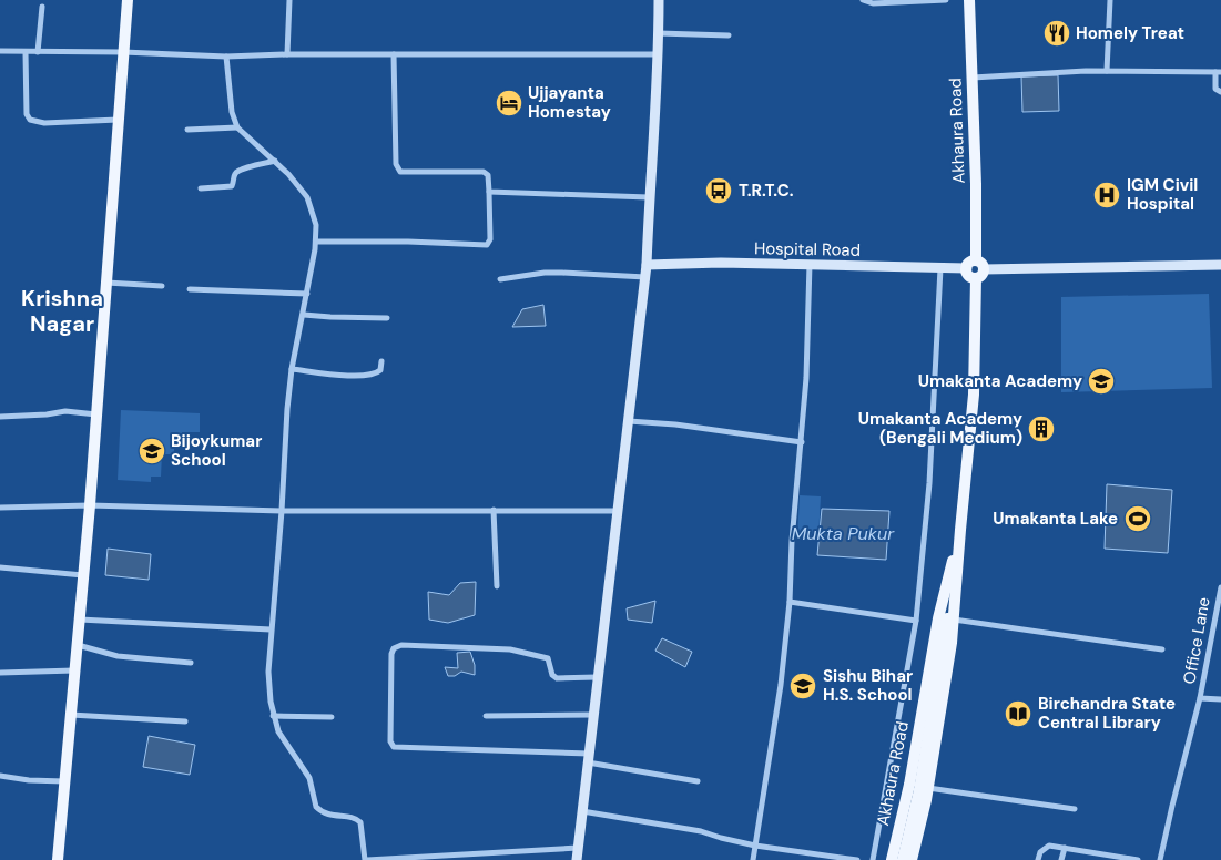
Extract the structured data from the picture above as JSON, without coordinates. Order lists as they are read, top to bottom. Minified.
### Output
{"streets":{"main road":["Akhaura Road"],"street":["Hospital Road","Office Lane"]},"crossings":[["Akhaura Road","Hospital Road"]],"districts":["Krishna Nagar"],"water":["Mukta Pukur"],"places":{"restaurant":["Homely Treat"],"hotel":["Ujjayanta Homestay"],"bus stop":["T.R.T.C."],"hospital":["IGM Civil Hospital"],"school or university":["Umakanta Academy","Bijoykumar School","Sishu Bihar H.S. School"],"building":["Umakanta Academy (Bengali Medium)"],"sports":["Umakanta Lake"],"library":["Birchandra State Central Library"]}}
